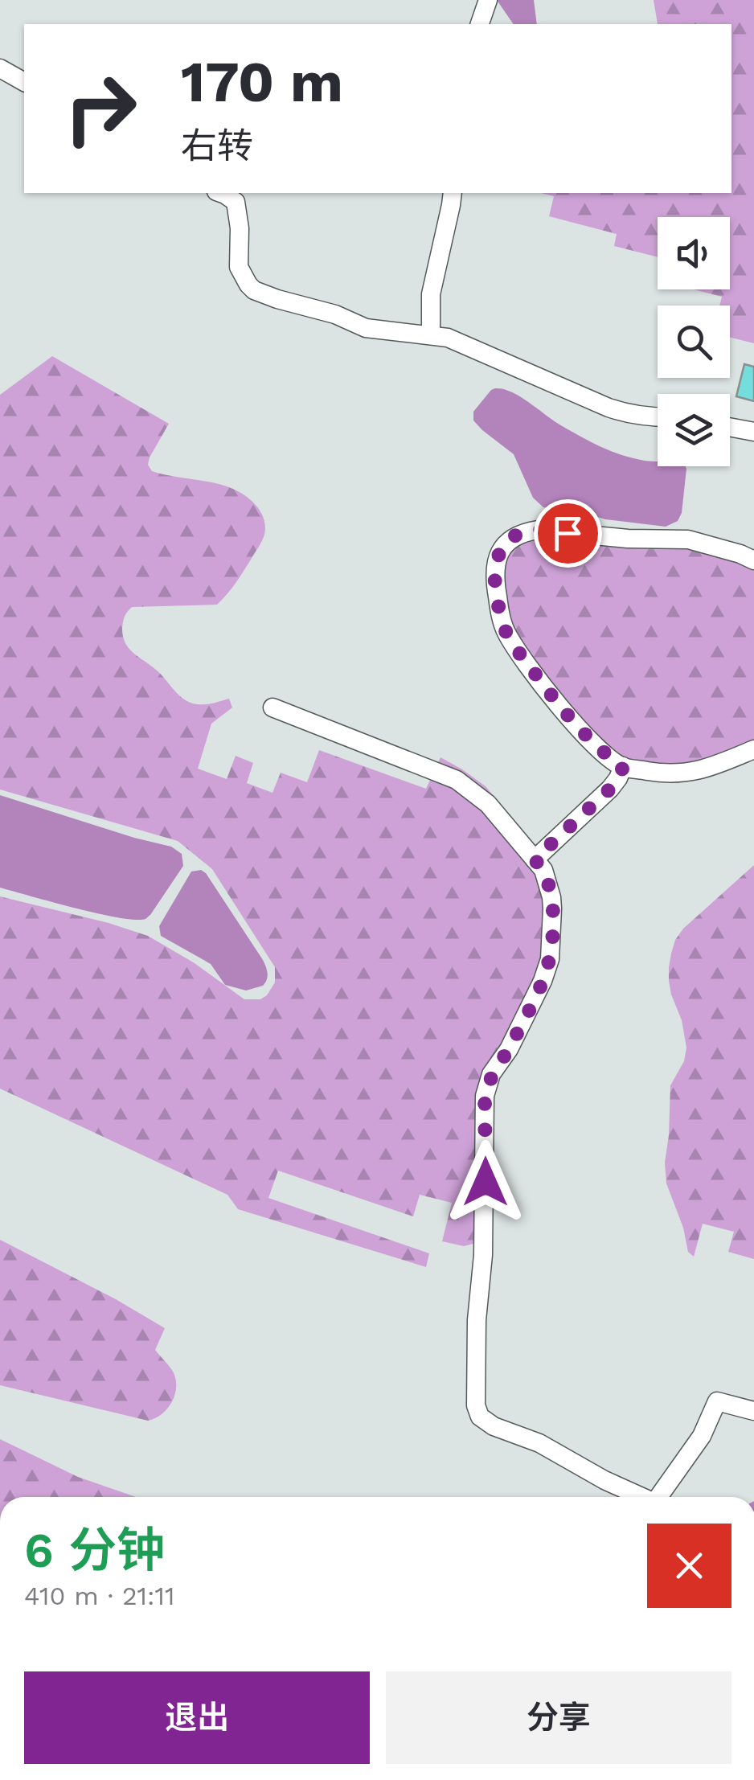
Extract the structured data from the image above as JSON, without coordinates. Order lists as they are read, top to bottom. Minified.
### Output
{"page":{"turn":["170 m","右转"],"heading":["6 分钟","410 m · 21:11"],"buttons":["退出","分享"]}}
